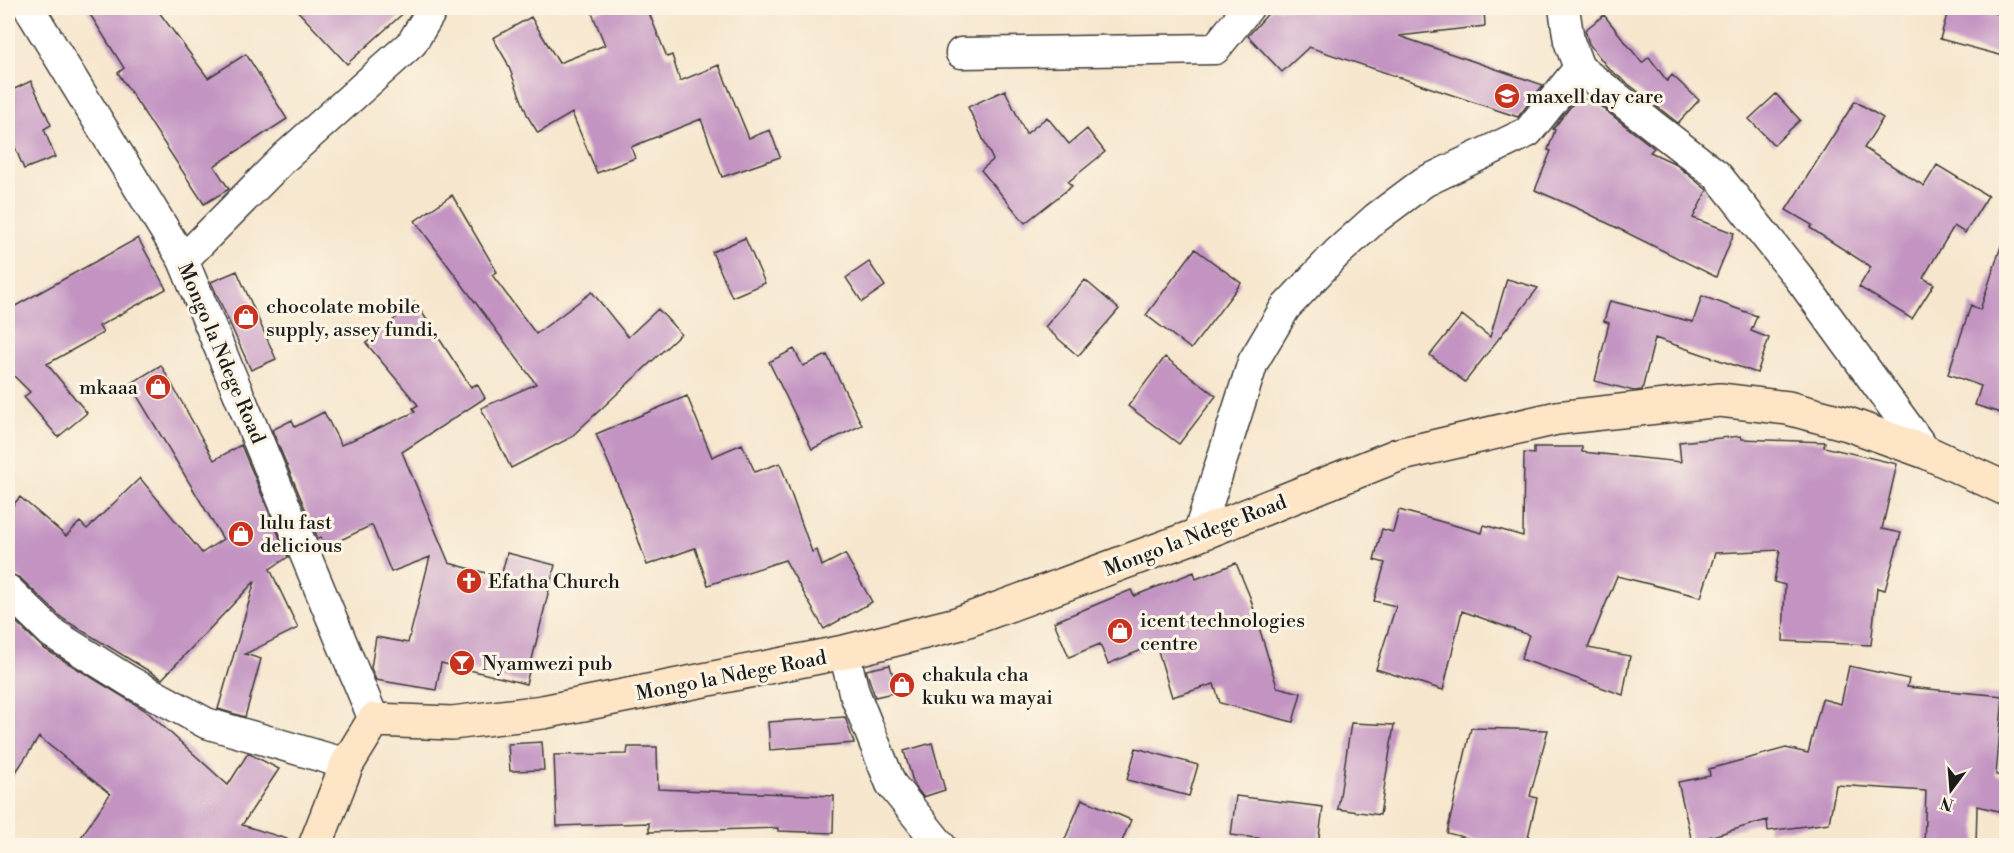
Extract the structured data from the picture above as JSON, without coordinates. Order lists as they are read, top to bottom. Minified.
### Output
{"streets":{"street":["Mongo la Ndege Road"]},"places":{"school or university":["maxell day care"],"shop":["chocolate mobile supply, assey fundi,","mkaaa","lulu fast delicious","icent technologies centre","chakula cha kuku wa mayai"],"church":["Efatha Church"],"bar":["Nyamwezi pub"]},"north":"bottom"}
